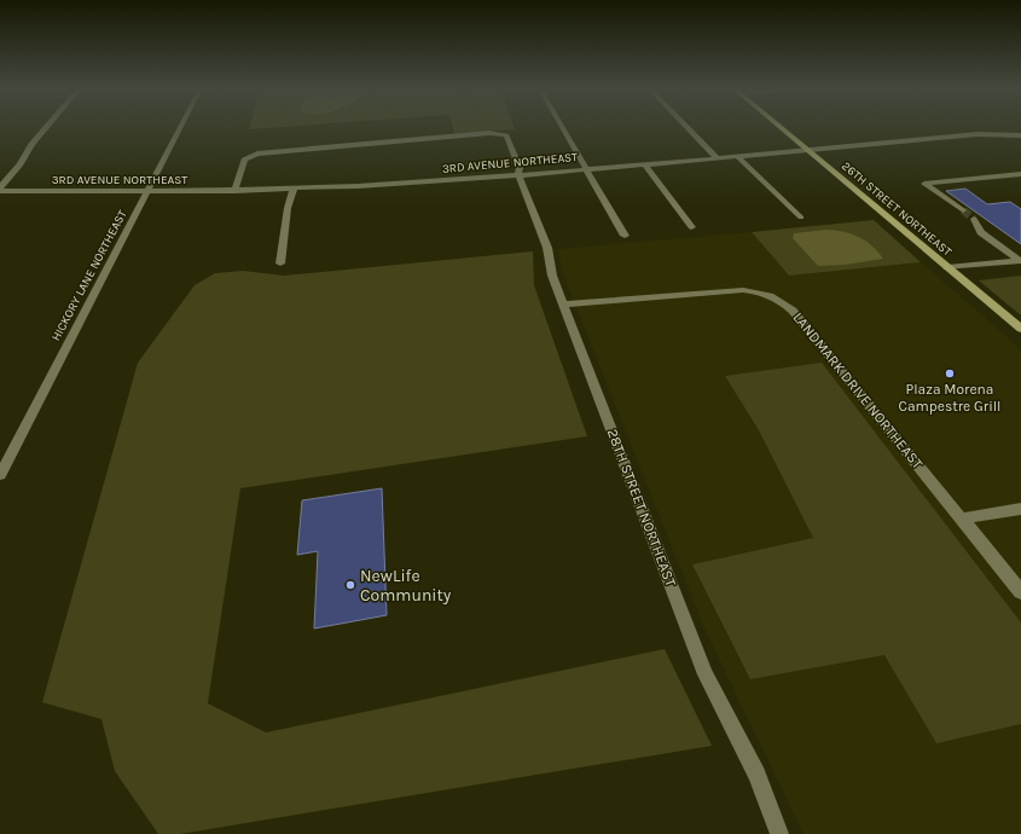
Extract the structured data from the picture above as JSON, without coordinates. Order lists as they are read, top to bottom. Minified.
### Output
{"streets":{"main road":["26TH STREET NORTHEAST"],"street":["3RD AVENUE NORTHEAST","HICKORY LANE NORTHEAST","LANDMARK DRIVE NORTHEAST","28TH STREET NORTHEAST"]},"crossings":[["3RD AVENUE NORTHEAST","26TH STREET NORTHEAST"],["3RD AVENUE NORTHEAST","HICKORY LANE NORTHEAST"],["3RD AVENUE NORTHEAST","28TH STREET NORTHEAST"],["LANDMARK DRIVE NORTHEAST","28TH STREET NORTHEAST"]],"places":["Plaza Morena Campestre Grill","NewLife Community"]}
